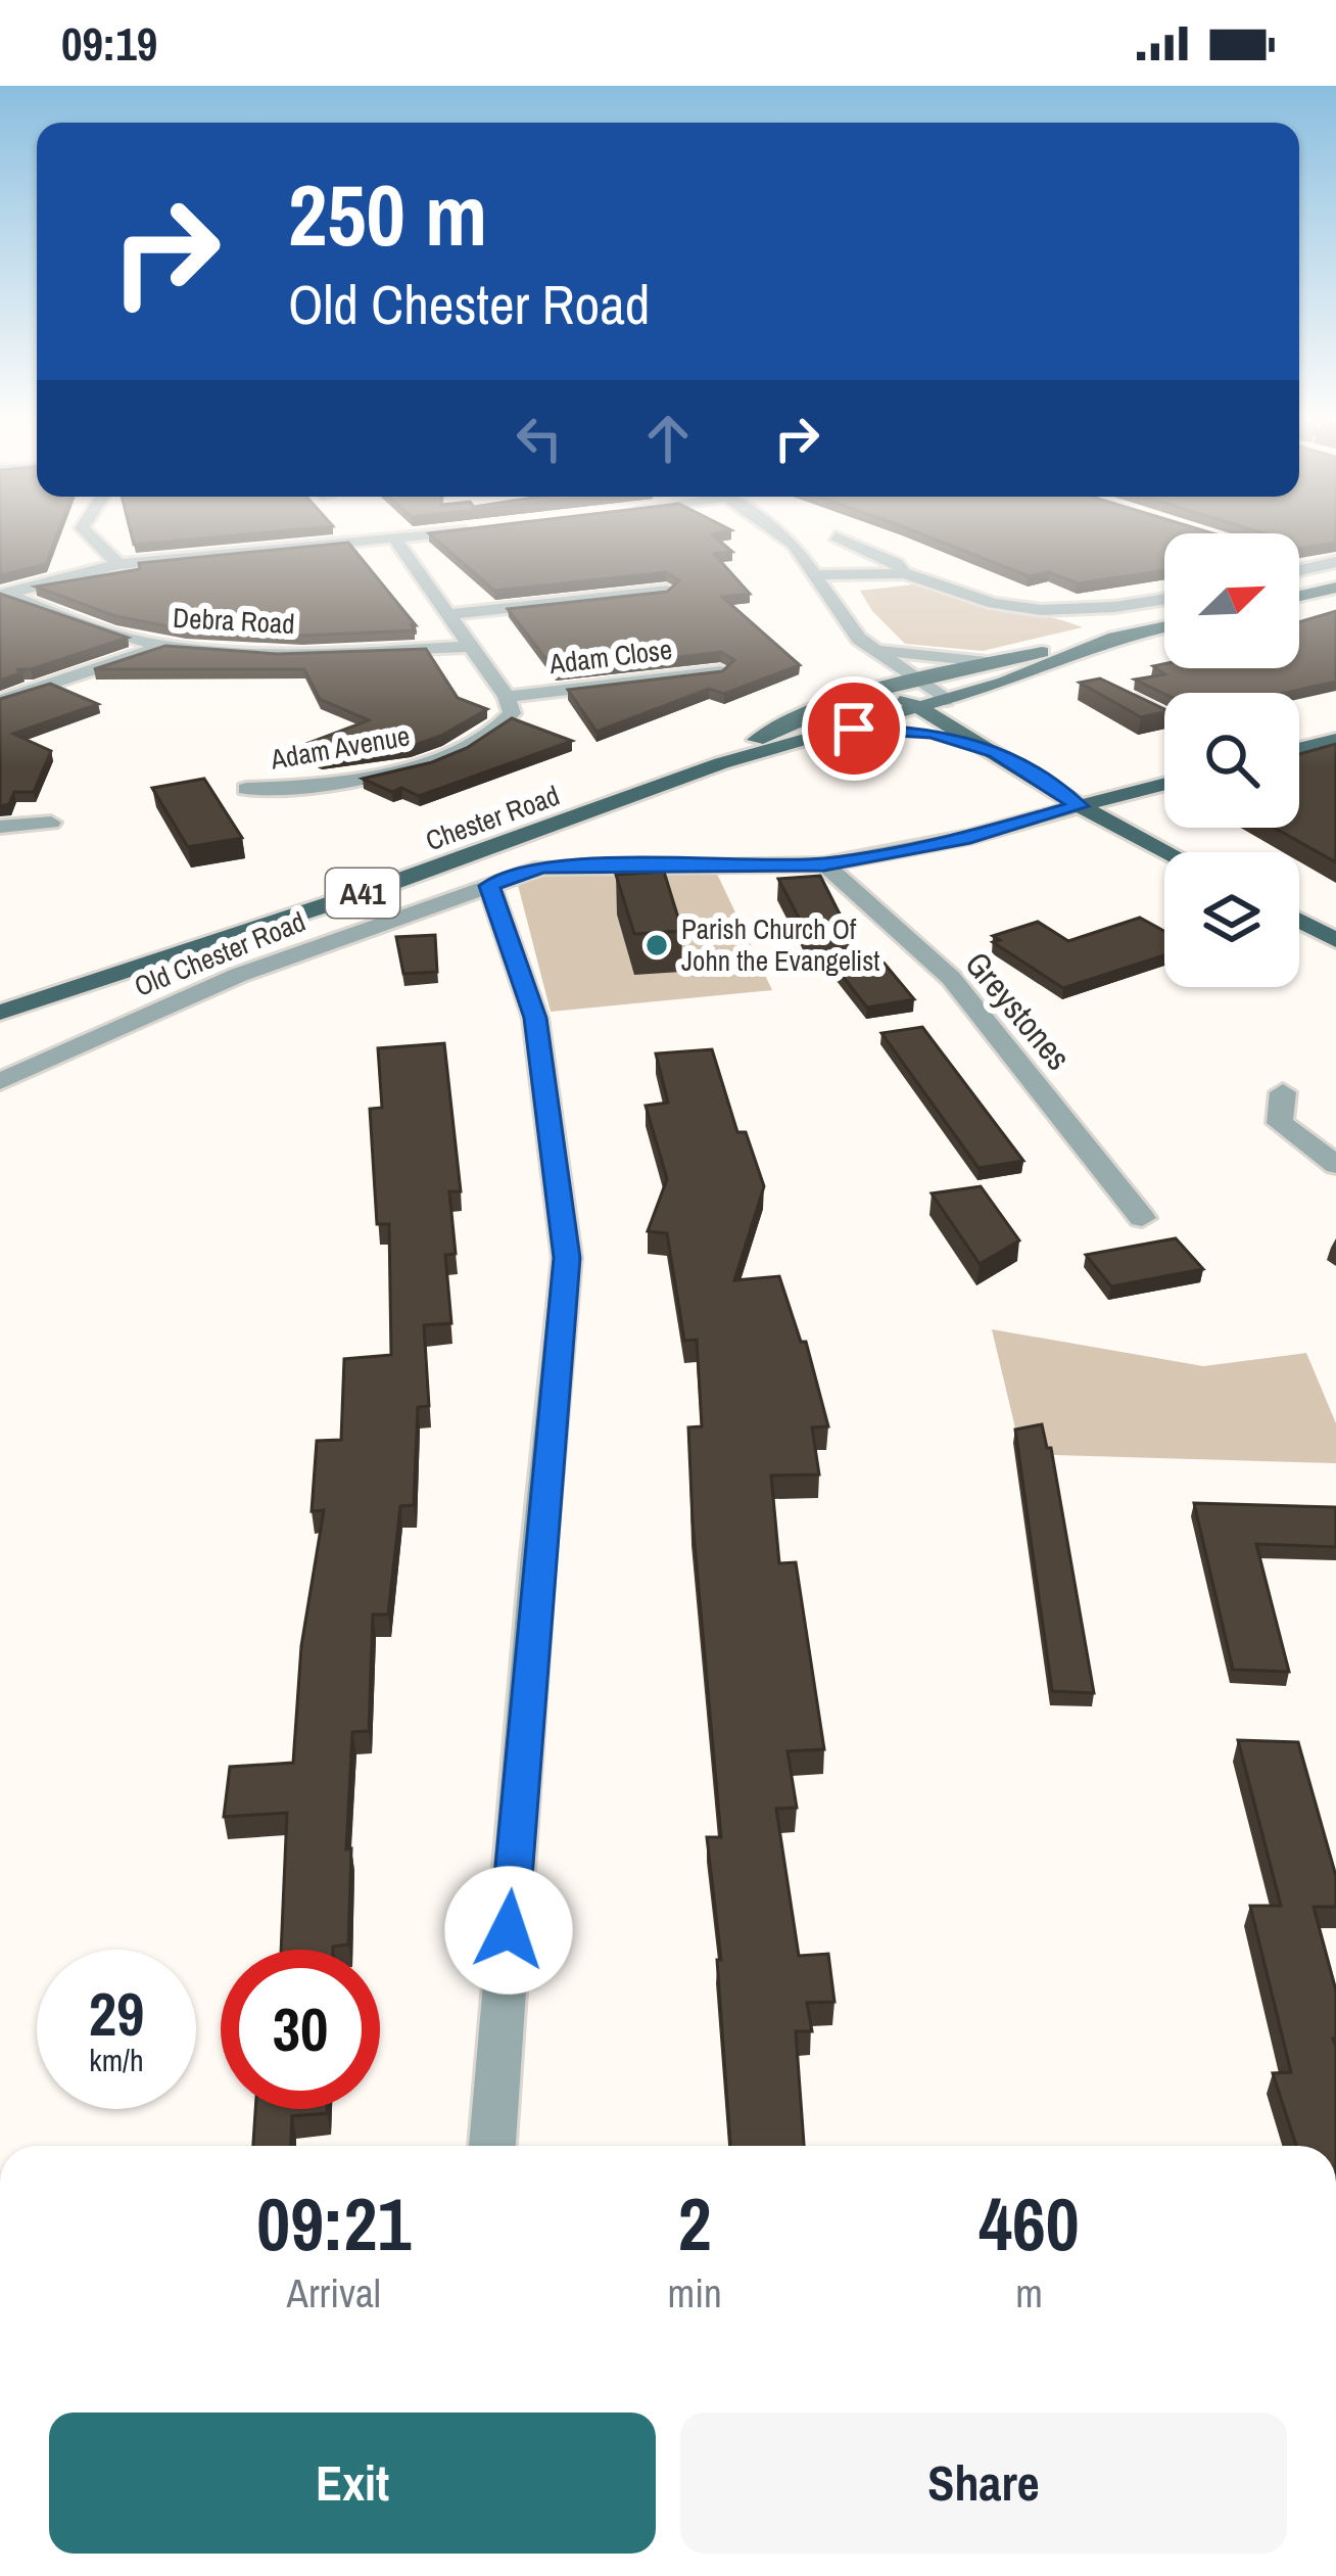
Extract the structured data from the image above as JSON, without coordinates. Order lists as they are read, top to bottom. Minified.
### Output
{"streets":{"main road":["Chester Road","A41","Old Chester Road"],"street":["Debra Road","Adam Close","Adam Avenue","Greystones"]},"crossings":[["Adam Close","Adam Avenue"],["Chester Road","A41"],["Old Chester Road","Greystones"]],"places":["Parish Church Of John the Evangelist"],"north":"top right","page":{"status":"09:19","turn":["250 m","Old Chester Road"],"speed":"29 km/h","limit":"30","eta":["09:21","Arrival","2","min","460","m"],"buttons":["Exit","Share"]}}
